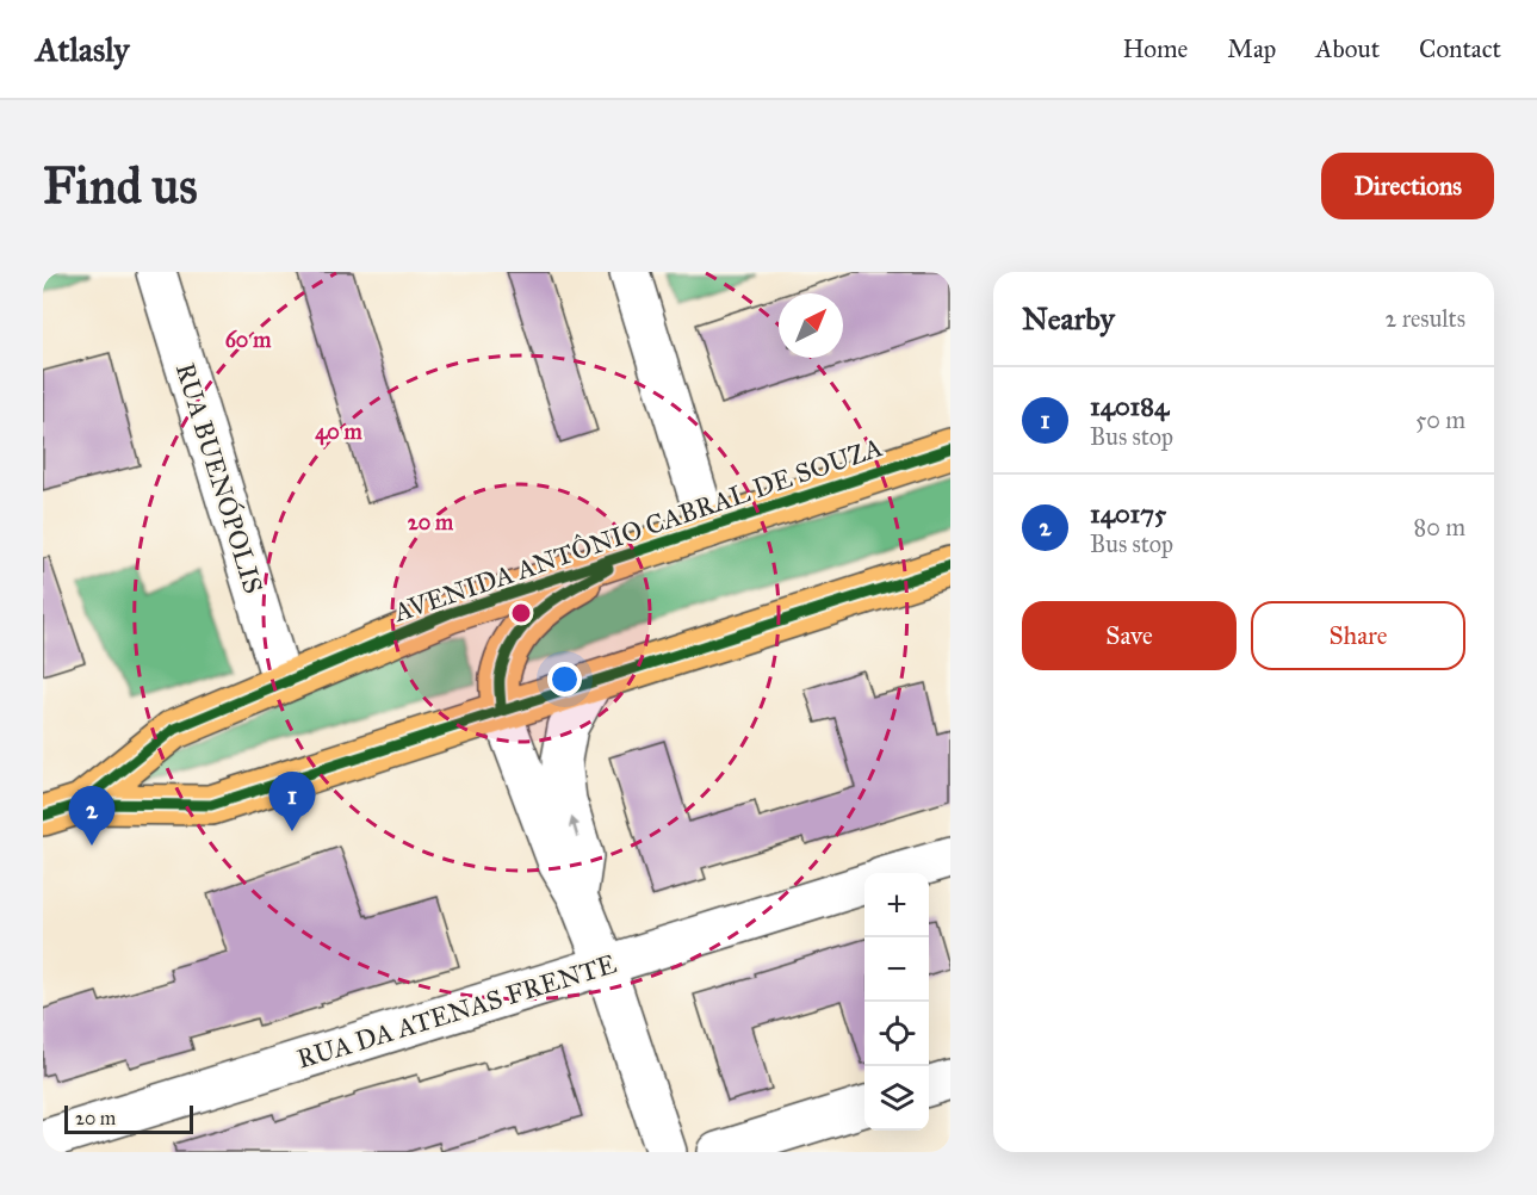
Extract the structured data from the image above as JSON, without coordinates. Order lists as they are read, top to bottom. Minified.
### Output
{"streets":{"main road":["AVENIDA ANTÔNIO CABRAL DE SOUZA"],"street":["RUA BUENÓPOLIS","RUA DA ATENAS FRENTE"]},"crossings":[["RUA BUENÓPOLIS","AVENIDA ANTÔNIO CABRAL DE SOUZA"]],"scale_bar":"20 m","north":"top right","page":{"header":"Atlasly","nav":["Home","Map","About","Contact"],"buttons":["Directions",["Save","Share"]],"title":"Find us","heading":["Nearby","2 results"],"list":[{"mark":"1","name":"140184","note":"Bus stop","value":"50 m"},{"mark":"2","name":"140175","note":"Bus stop","value":"80 m"}],"pins":["1","2"],"map_buttons":["+","−"],"scale":"20 m"},"rings":["60 m","40 m","20 m"]}
